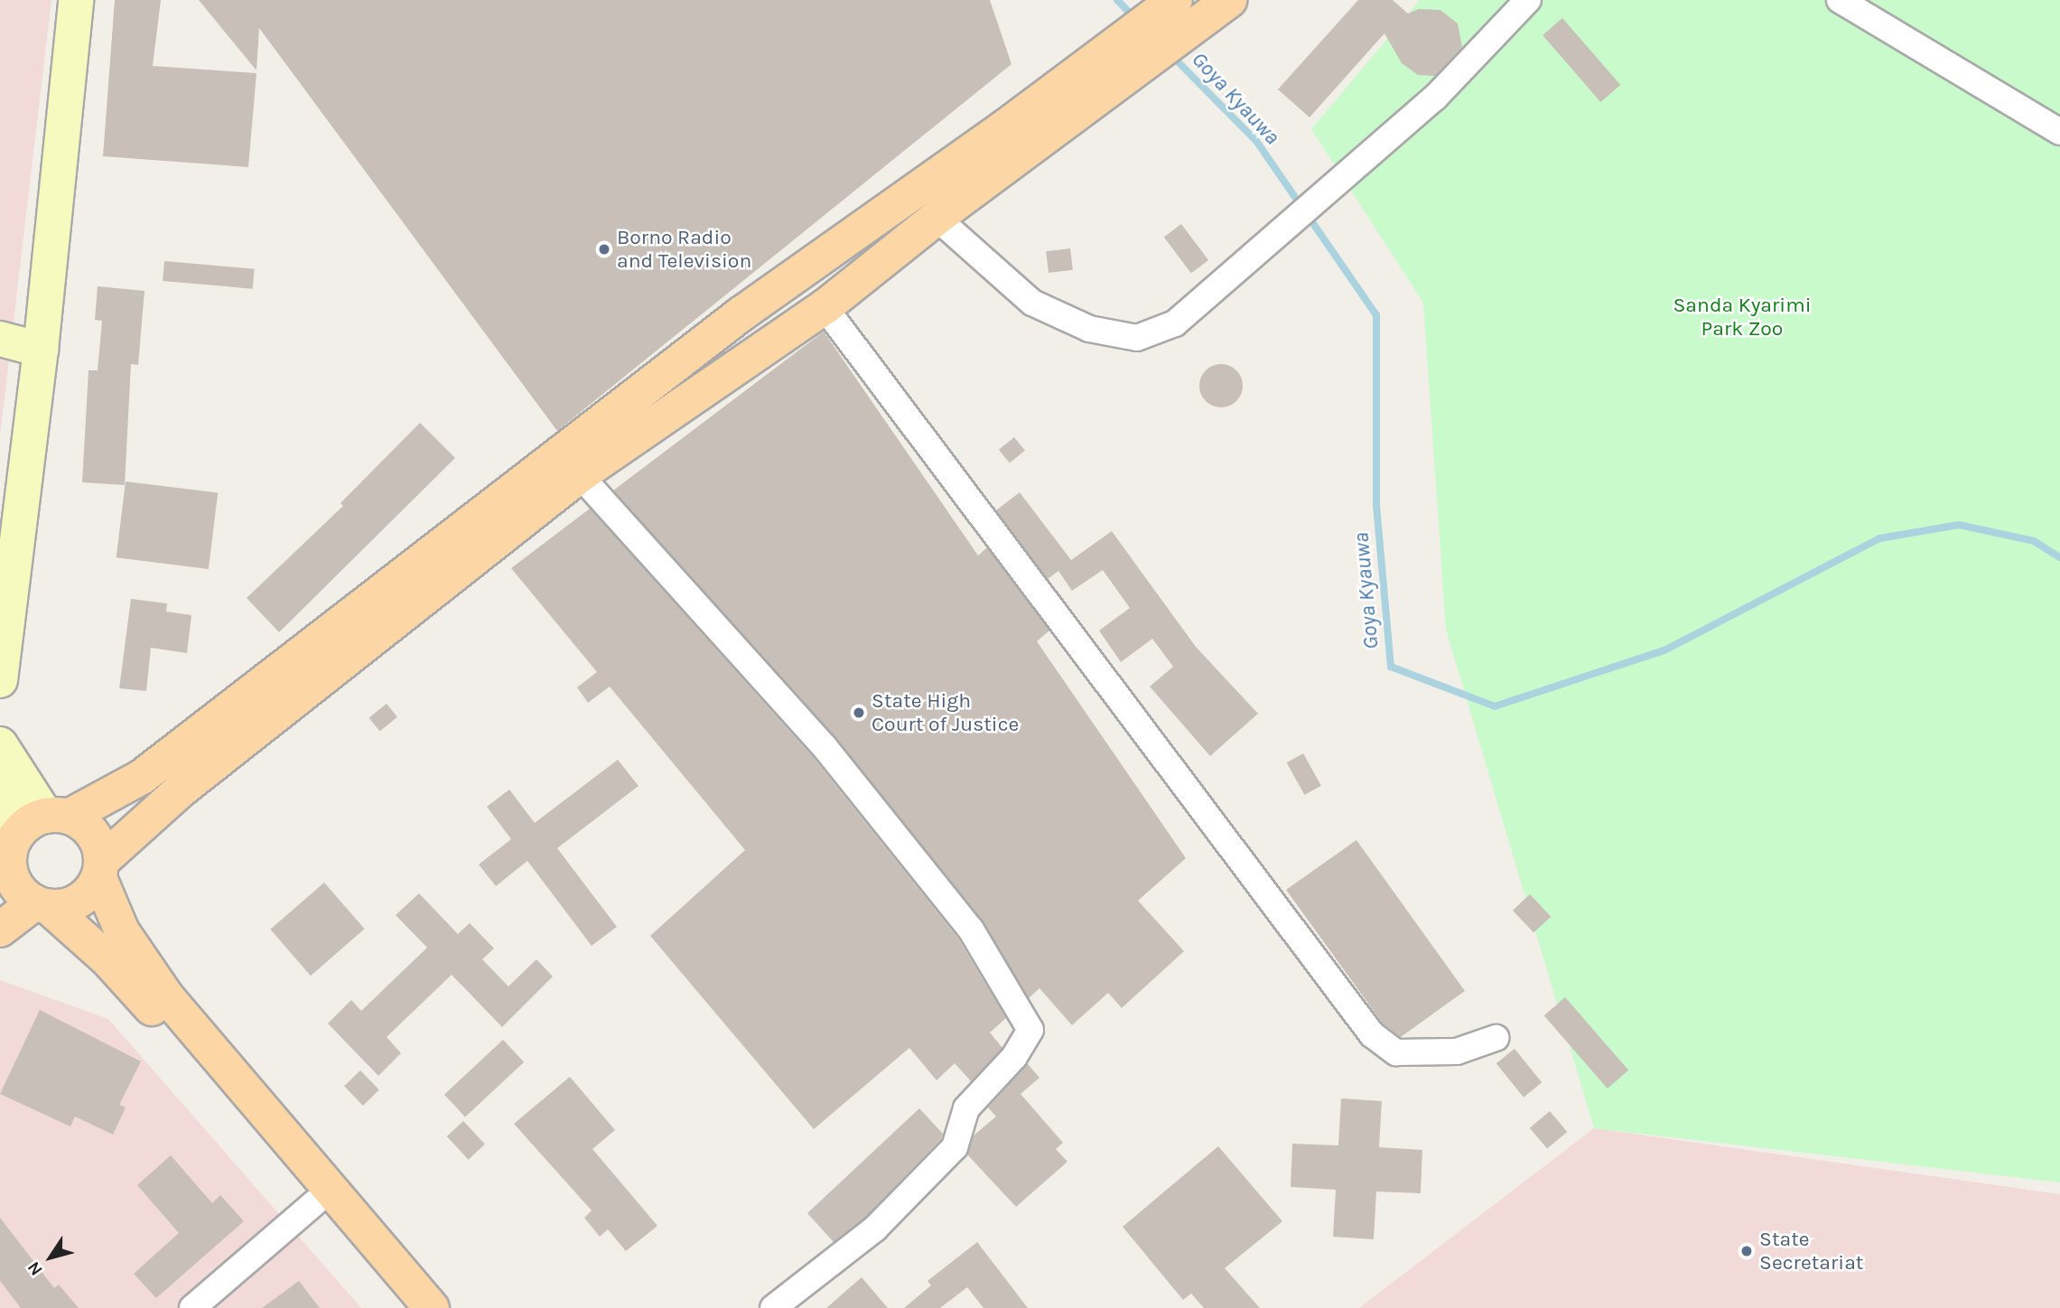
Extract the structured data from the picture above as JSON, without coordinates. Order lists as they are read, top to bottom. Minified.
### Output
{"water":["Goya Kyauwa"],"parks":["Sanda Kyarimi Park Zoo"],"places":["Borno Radio and Television","State High Court of Justice","State Secretariat"],"north":"bottom left"}
